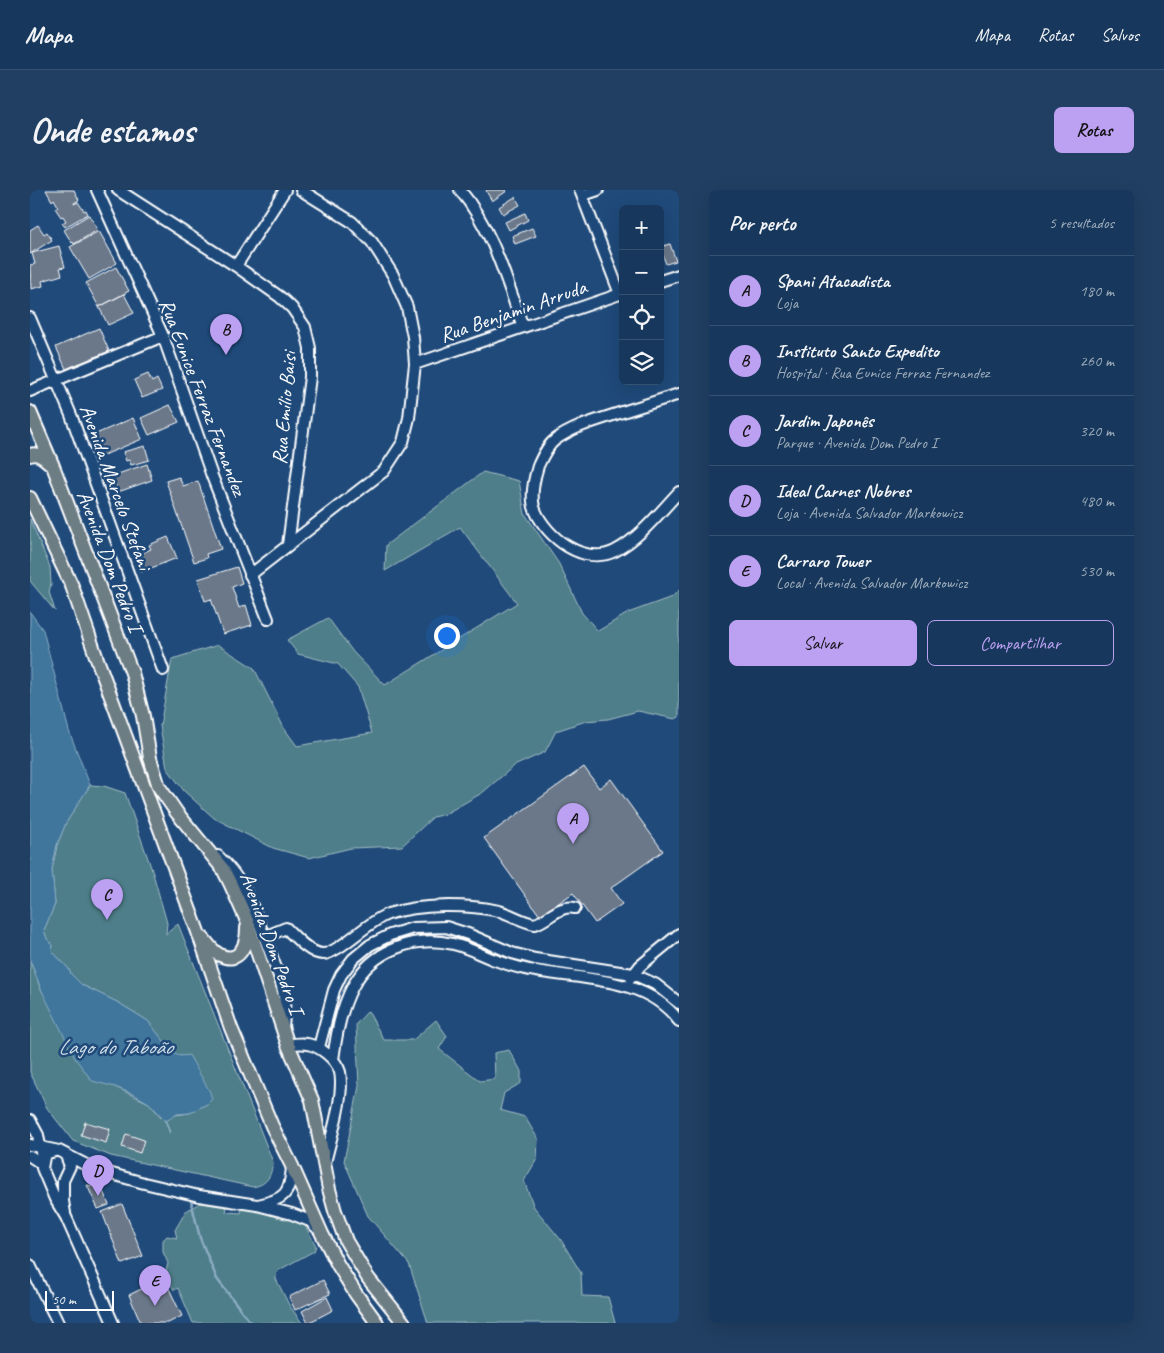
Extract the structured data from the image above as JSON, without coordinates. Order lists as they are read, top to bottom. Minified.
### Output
{"streets":{"main road":["Avenida Dom Pedro I"],"street":["Rua Benjamin Arruda","Rua Eunice Ferraz Fernandez","Rua Emílio Baisi","Avenida Marcelo Stefani"]},"water":["Lago do Taboão"],"scale_bar":"50 m","page":{"header":"Mapa","nav":["Mapa","Rotas","Salvos"],"buttons":["Rotas",["Salvar","Compartilhar"]],"title":"Onde estamos","heading":["Por perto","5 resultados"],"map_buttons":["+","−"],"list":[{"mark":"A","name":"Spani Atacadista","note":"Loja","value":"180 m"},{"mark":"B","name":"Instituto Santo Expedito","note":"Hospital · Rua Eunice Ferraz Fernandez","value":"260 m"},{"mark":"C","name":"Jardim Japonês","note":"Parque · Avenida Dom Pedro I","value":"320 m"},{"mark":"D","name":"Ideal Carnes Nobres","note":"Loja · Avenida Salvador Markowicz","value":"480 m"},{"mark":"E","name":"Carraro Tower","note":"Local · Avenida Salvador Markowicz","value":"530 m"}],"pins":["B","A","C","D","E"],"scale":"50 m"}}
